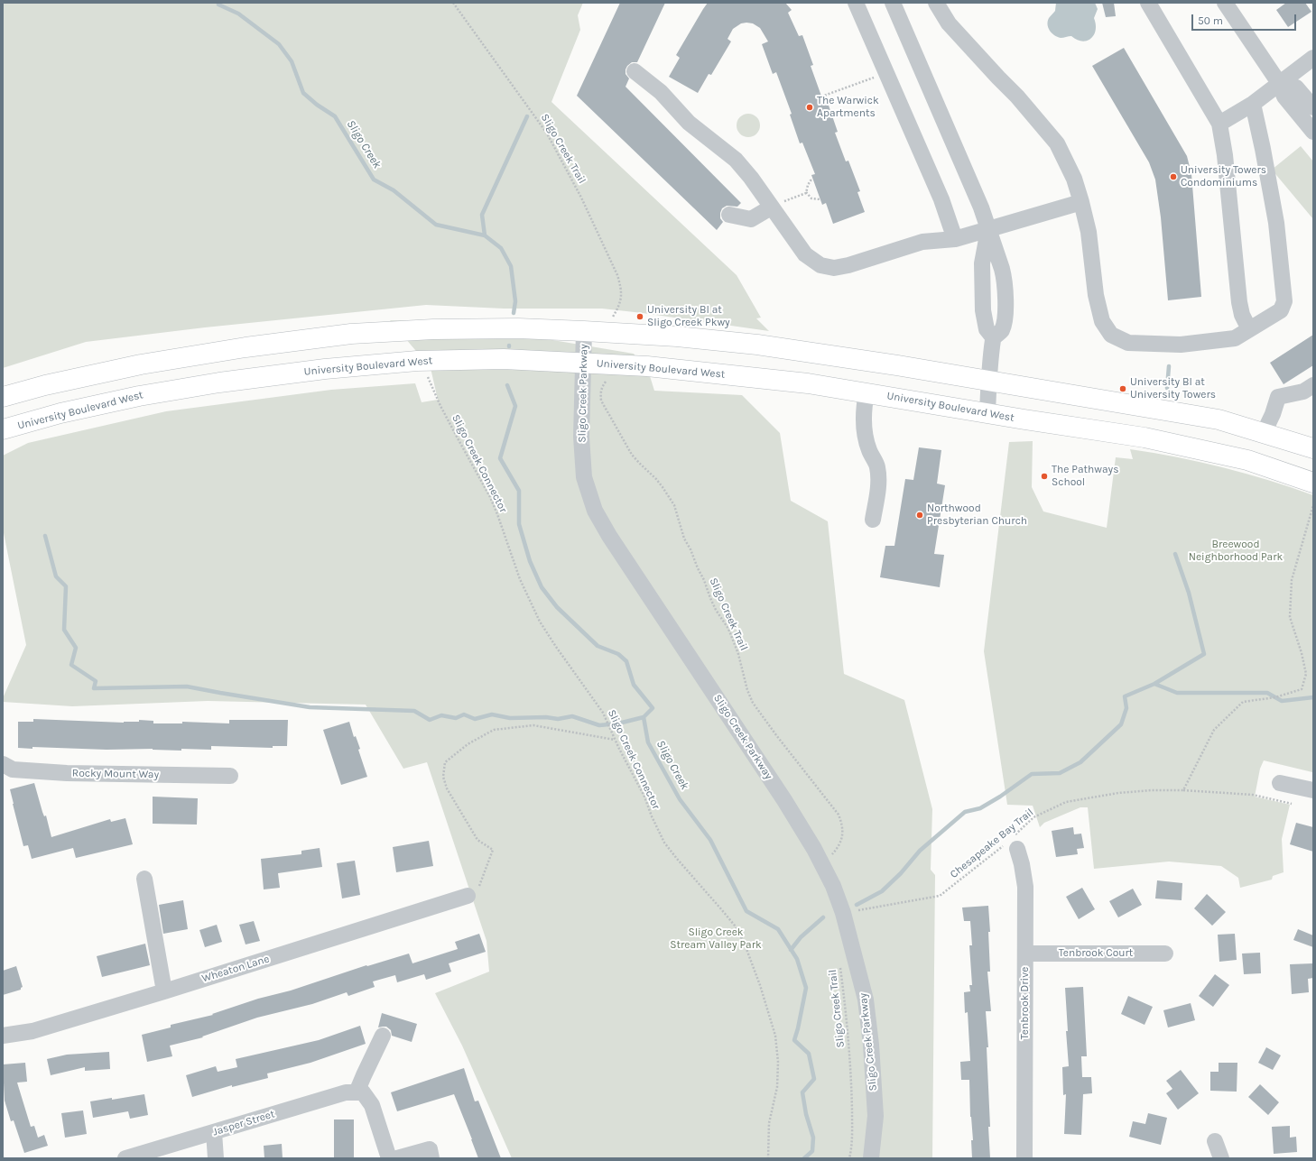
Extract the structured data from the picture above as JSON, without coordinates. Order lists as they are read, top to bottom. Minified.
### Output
{"streets":{"main road":["University Boulevard West"],"street":["Sligo Creek Parkway","Rocky Mount Way","Tenbrook Court","Wheaton Lane","Tenbrook Drive","Jasper Street"],"path":["Sligo Creek Trail","Sligo Creek Connector","Chesapeake Bay Trail"]},"crossings":[["University Boulevard West","Sligo Creek Parkway"],["Sligo Creek Parkway","Chesapeake Bay Trail"],["Chesapeake Bay Trail","Tenbrook Drive"],["Tenbrook Court","Tenbrook Drive"]],"water":["Sligo Creek"],"parks":["Breewood Neighborhood Park","Sligo Creek Stream Valley Park"],"places":["The Warwick Apartments","University Towers Condominiums","University Bl at Sligo Creek Pkwy","University Bl at University Towers","The Pathways School","Northwood Presbyterian Church"],"scale_bar":"50 m"}
